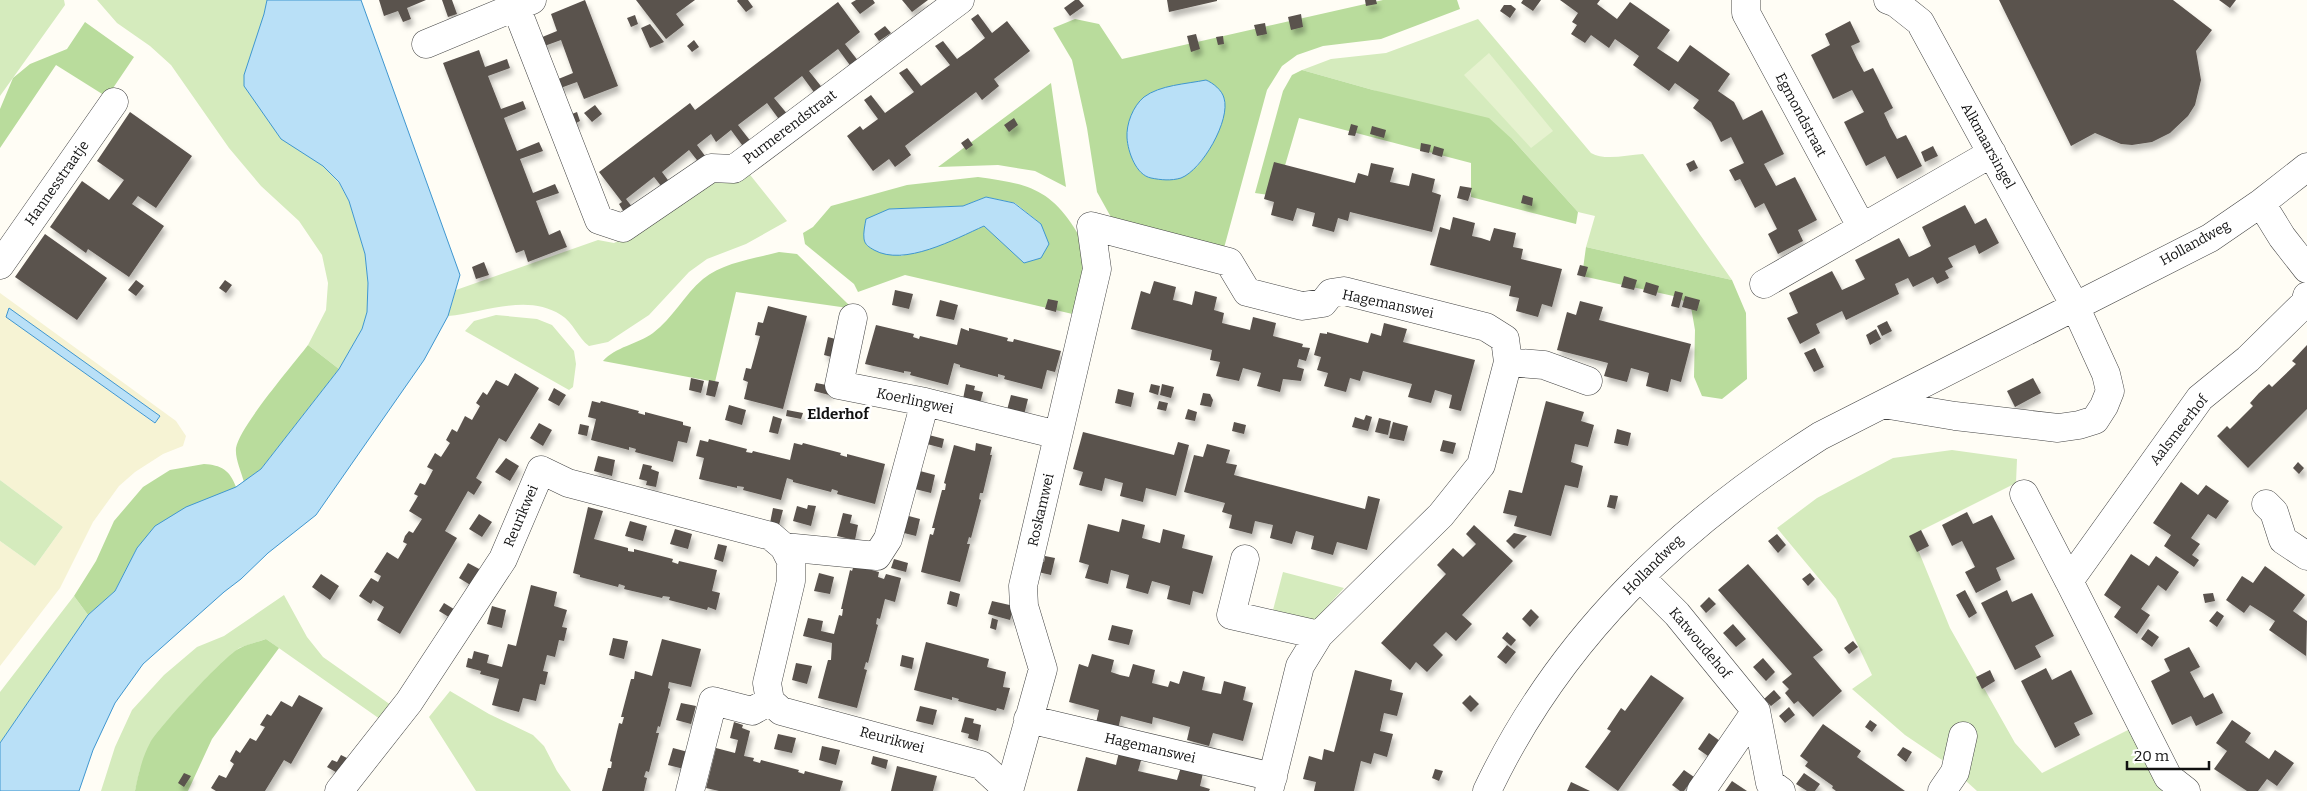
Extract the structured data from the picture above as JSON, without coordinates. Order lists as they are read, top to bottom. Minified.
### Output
{"streets":{"street":["Egmondstraat","Purmerendstraat","Alkmaarsingel","Hannesstraatje","Hollandweg","Hagemanswei","Koerlingwei","Aalsmeerhof","Roskamwei","Reurikwei","Katwoudehof"]},"crossings":[["Alkmaarsingel","Hollandweg"],["Hollandweg","Katwoudehof"],["Hagemanswei","Roskamwei"],["Koerlingwei","Roskamwei"],["Koerlingwei","Reurikwei"],["Roskamwei","Reurikwei"]],"districts":["Elderhof"],"scale_bar":"20 m"}
